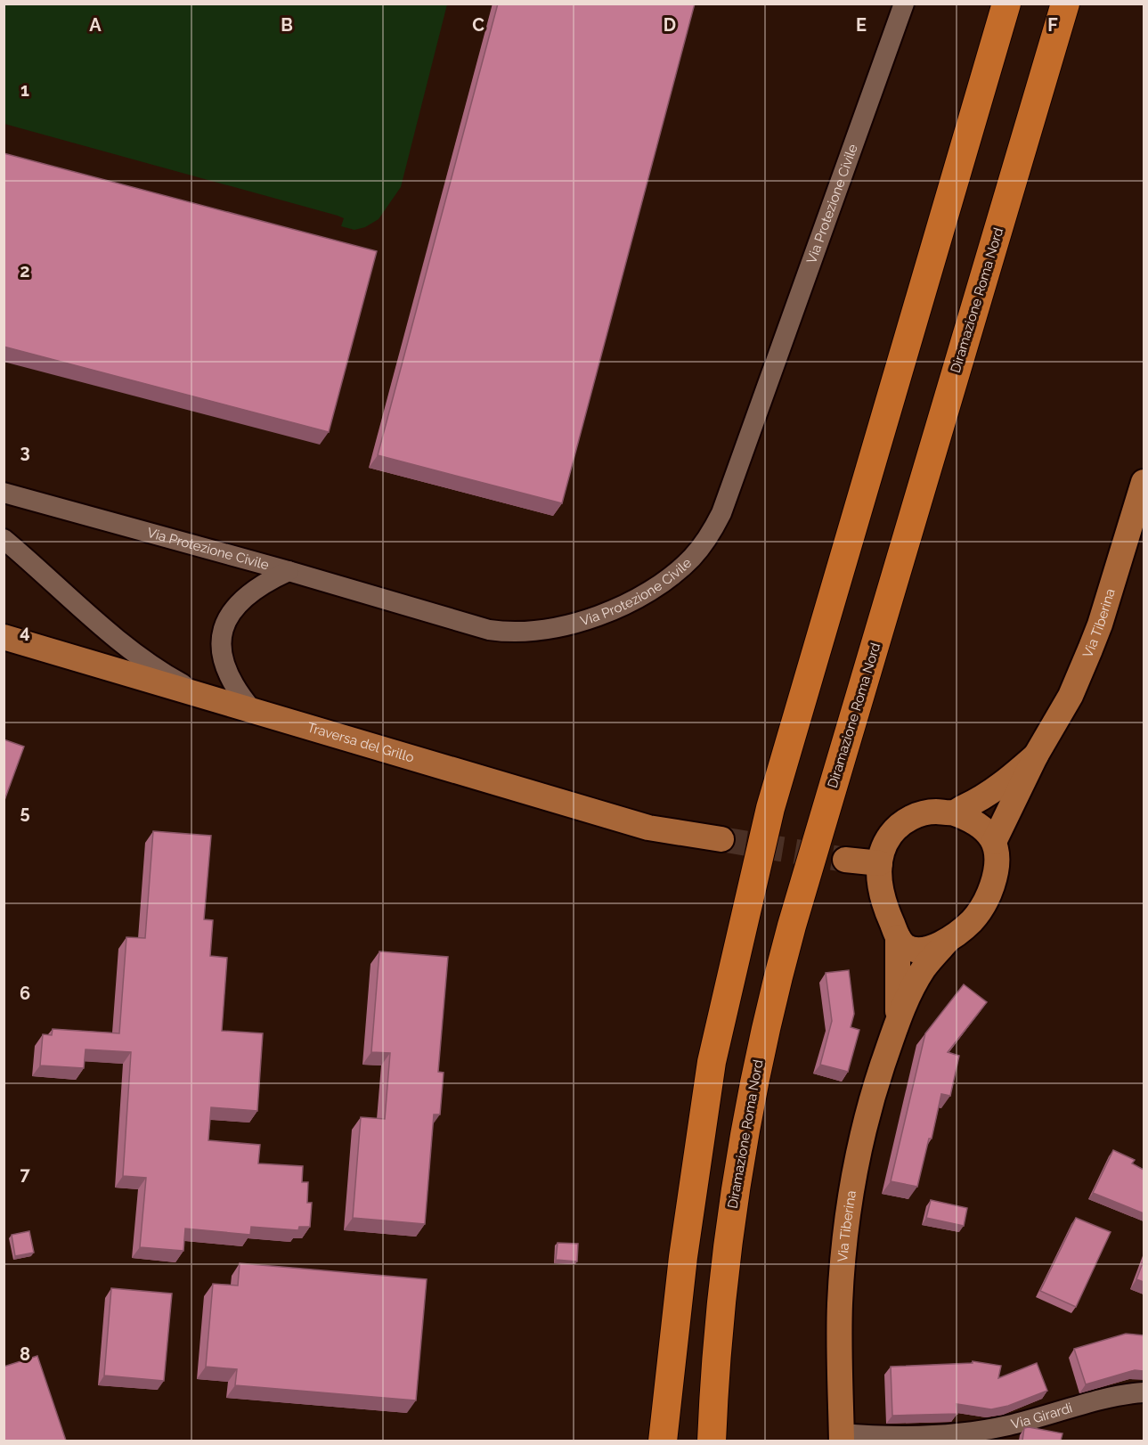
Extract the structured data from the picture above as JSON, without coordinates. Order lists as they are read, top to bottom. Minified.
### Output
{"streets":{"highway":["Diramazione Roma Nord"],"main road":["Via Tiberina","Traversa del Grillo"],"street":["Via Protezione Civile","Via Girardi"]},"crossings":[["Via Tiberina","Via Girardi"]],"grid":{"columns":["A","B","C","D","E","F"],"rows":["1","2","3","4","5","6","7","8"]}}
